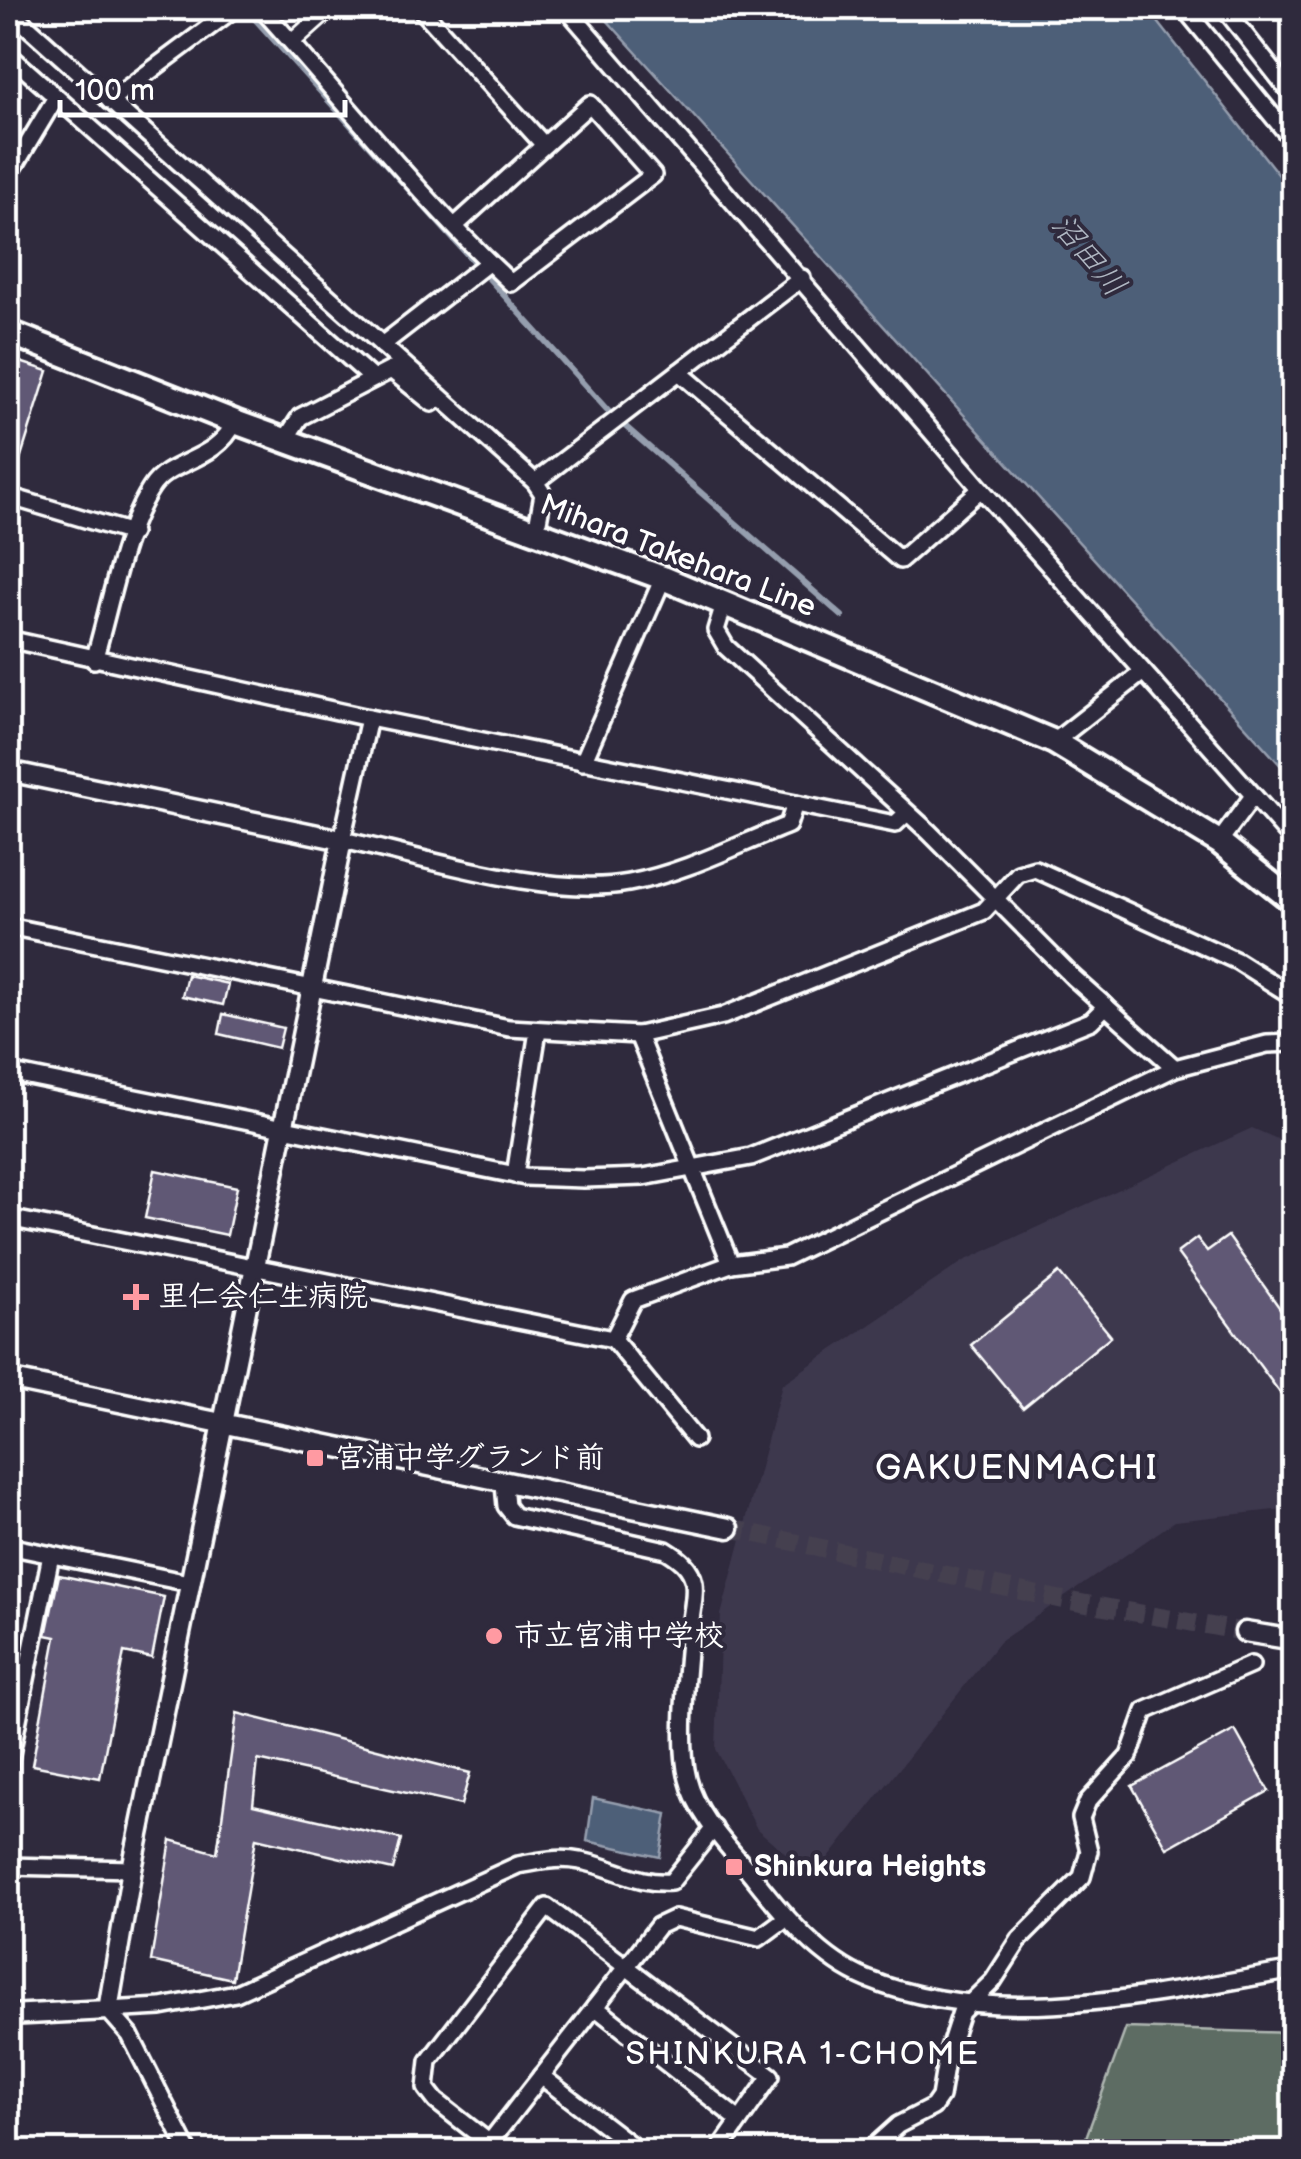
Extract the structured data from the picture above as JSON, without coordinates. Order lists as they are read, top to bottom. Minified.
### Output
{"streets":{"main road":["Mihara Takehara Line"]},"districts":["GAKUENMACHI","SHINKURA 1-CHOME"],"water":["沼田川"],"places":{"health":["里仁会仁生病院"],"transit":["宮浦中学グランド前","Shinkura Heights"],"other":["市立宮浦中学校"]},"scale_bar":"100 m"}
